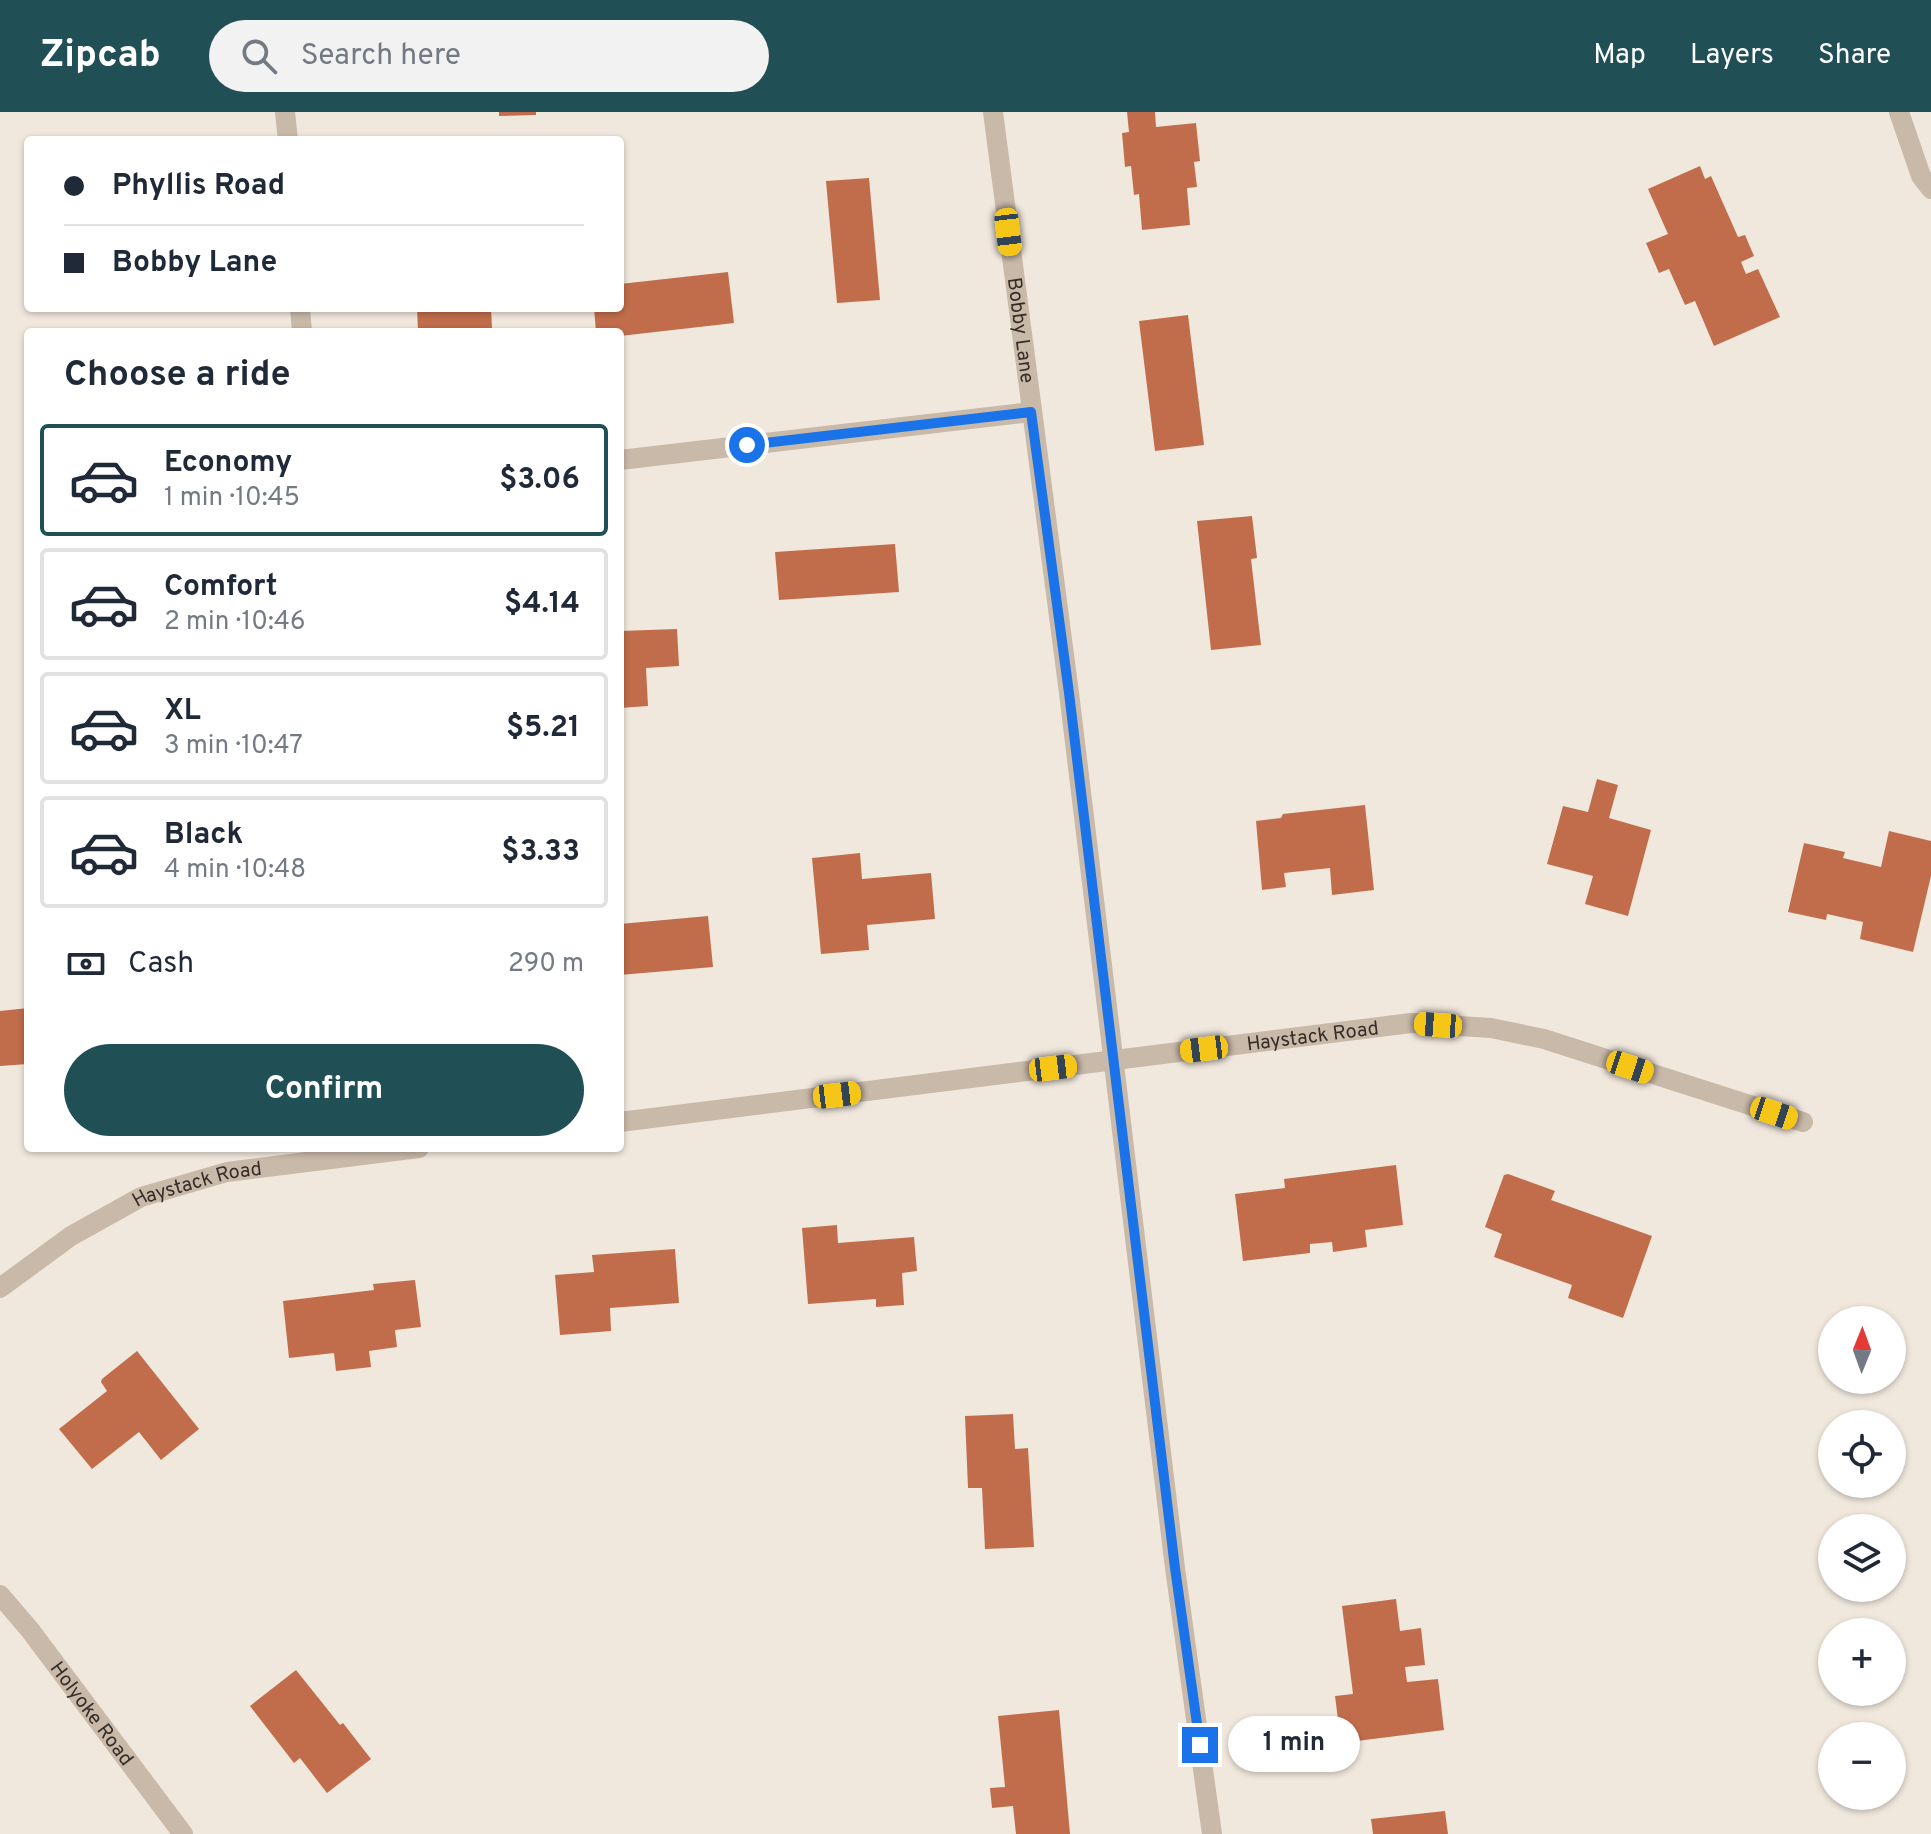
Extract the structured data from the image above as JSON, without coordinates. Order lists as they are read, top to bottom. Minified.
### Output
{"streets":{"street":["Bobby Lane","Haystack Road","Holyoke Road"]},"crossings":[["Bobby Lane","Haystack Road"]],"north":"top","page":{"header":"Zipcab","search":"Search here","nav":["Map","Layers","Share"],"banner":["Phyllis Road","Bobby Lane"],"heading":"Choose a ride","list":[{"name":"Economy","note":"1 min · 10:45","value":"$3.06"},{"name":"Comfort","note":"2 min · 10:46","value":"$4.14"},{"name":"XL","note":"3 min · 10:47","value":"$5.21"},{"name":"Black","note":"4 min · 10:48","value":"$3.33"}],"pay":["Cash","290 m"],"buttons":"Confirm","map_buttons":["+","−"],"bubble":"1 min"}}
